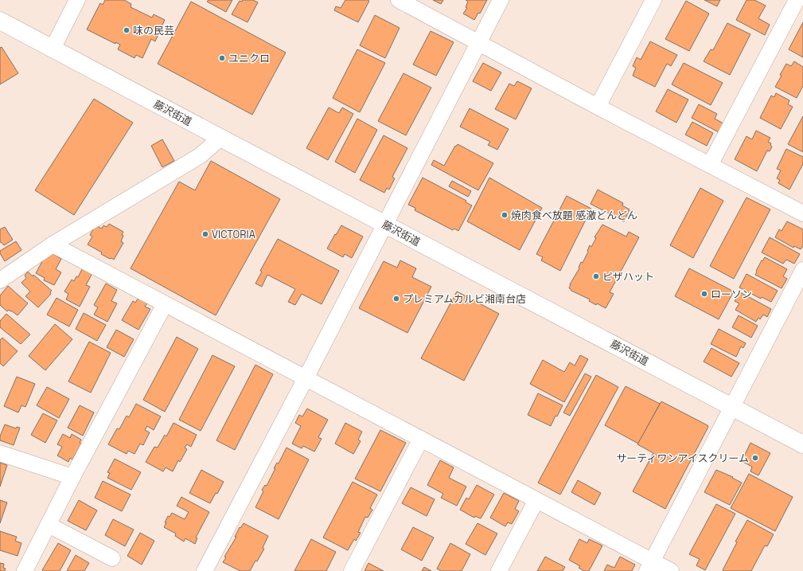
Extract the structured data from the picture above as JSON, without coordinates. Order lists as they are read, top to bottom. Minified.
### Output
{"streets":{"highway":["藤沢街道"]},"places":["味の民芸","ユニクロ","焼肉食べ放題 感激どんどん","VICTORIA","ピザハット","ローソン","プレミアムカルビ湘南台店","サーティワンアイスクリーム"]}
